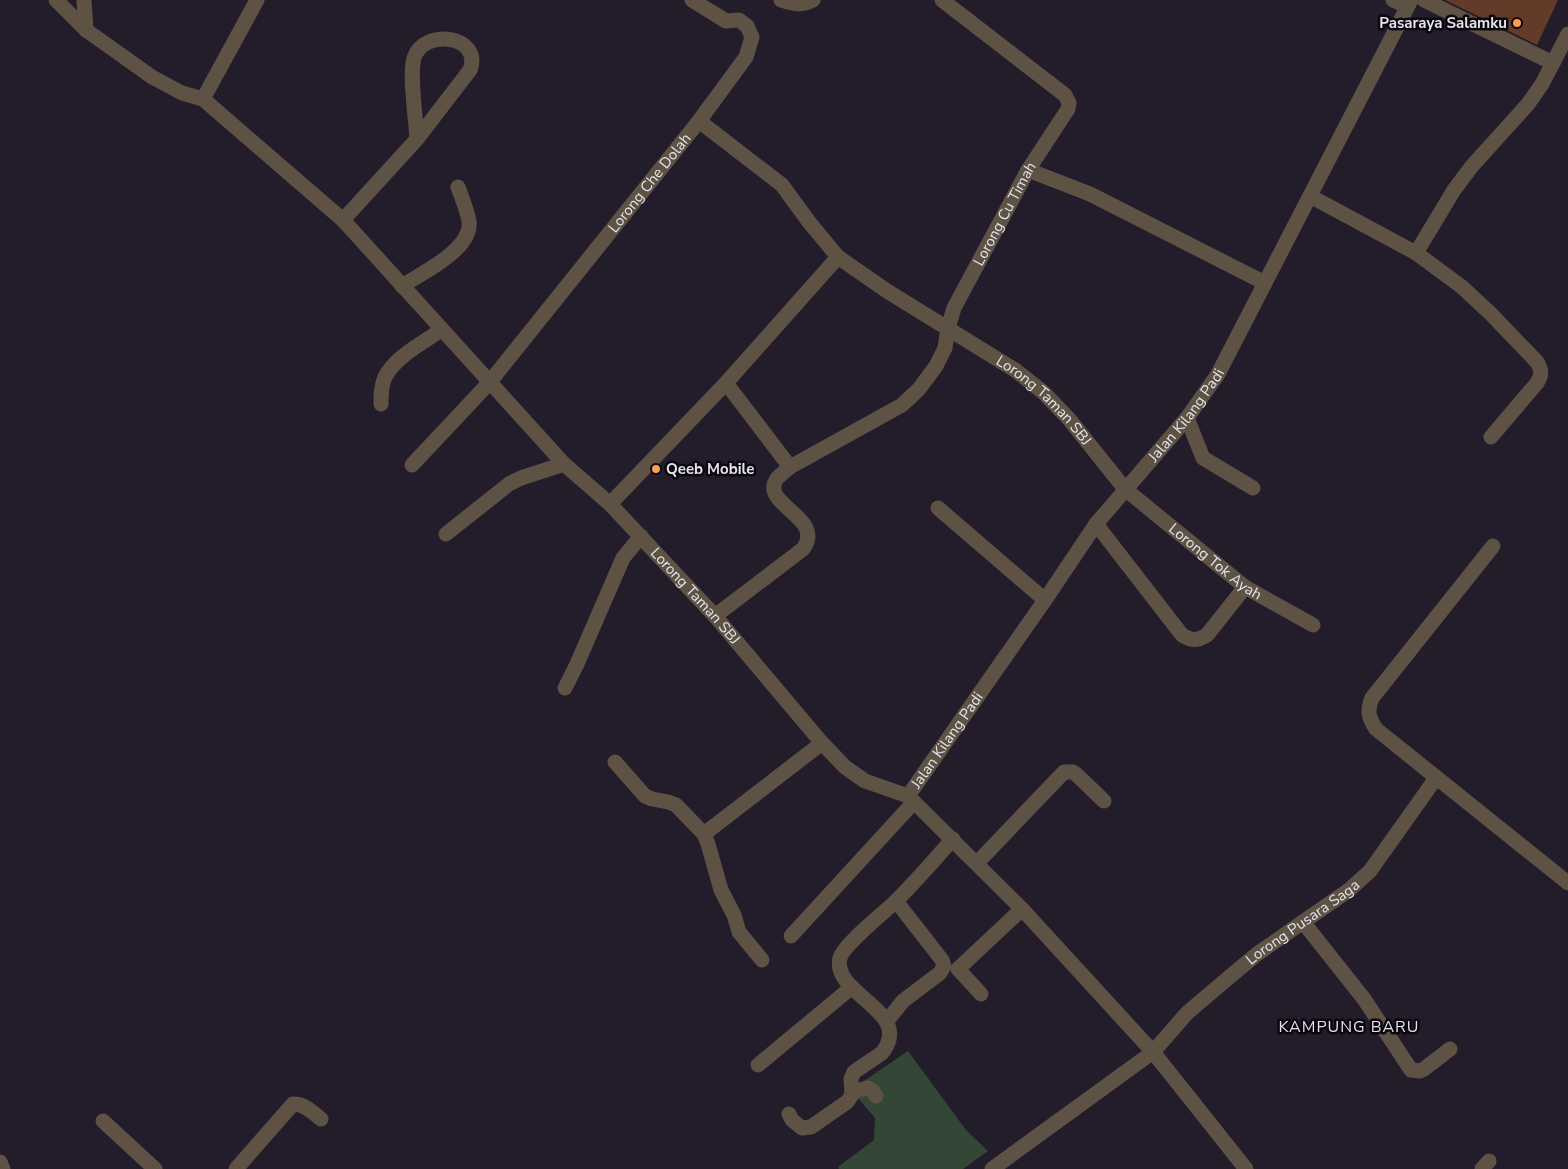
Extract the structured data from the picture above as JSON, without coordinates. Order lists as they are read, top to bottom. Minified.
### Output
{"streets":{"street":["Lorong Che Dolah","Lorong Cu Timah","Lorong Taman SBJ","Jalan Kilang Padi","Lorong Tok Ayah","Lorong Pusara Saga"]},"crossings":[["Lorong Che Dolah","Lorong Taman SBJ"],["Lorong Cu Timah","Lorong Taman SBJ"],["Lorong Taman SBJ","Jalan Kilang Padi"],["Lorong Taman SBJ","Lorong Tok Ayah"],["Jalan Kilang Padi","Lorong Tok Ayah"]],"districts":["KAMPUNG BARU"],"places":["Pasaraya Salamku","Qeeb Mobile"]}
